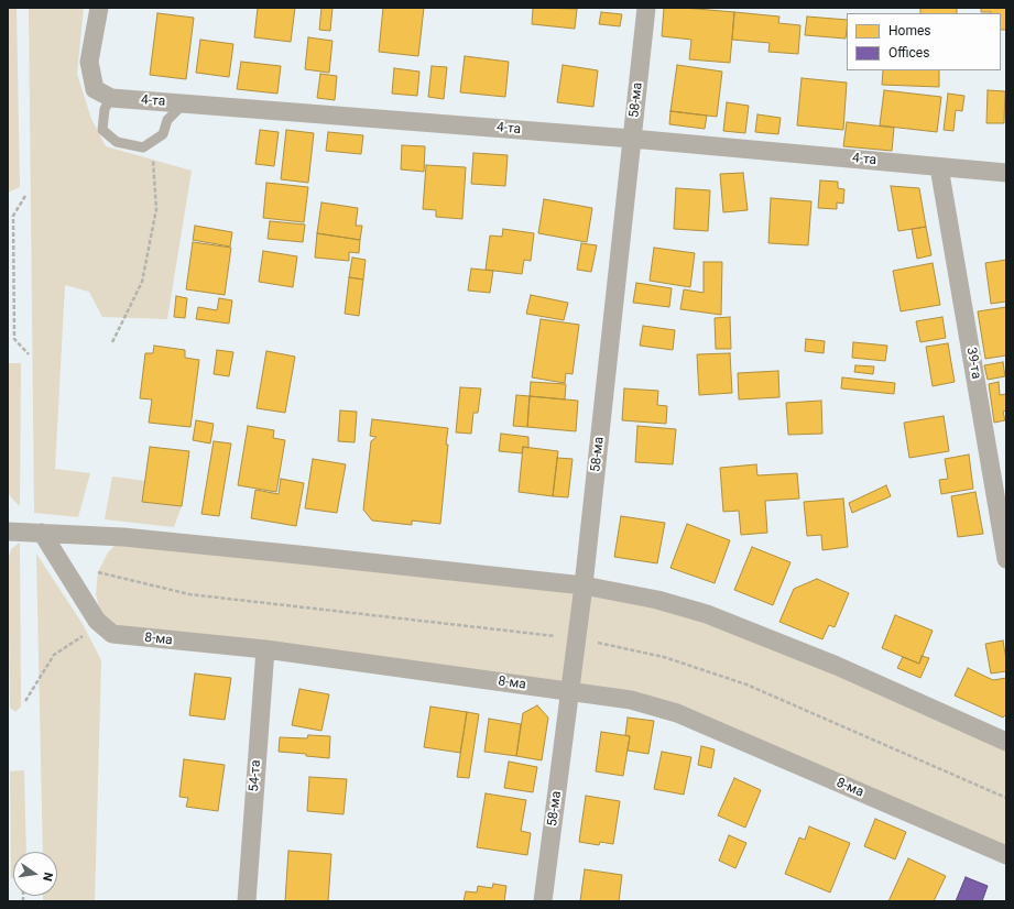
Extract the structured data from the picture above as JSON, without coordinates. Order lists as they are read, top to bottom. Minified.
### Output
{"streets":{"street":["58-ма","4-та","39-та","8-ма","54-та"]},"crossings":[["58-ма","4-та"],["58-ма","8-ма"],["4-та","39-та"],["8-ма","54-та"]],"legend":["Homes","Offices"],"north":"right"}
